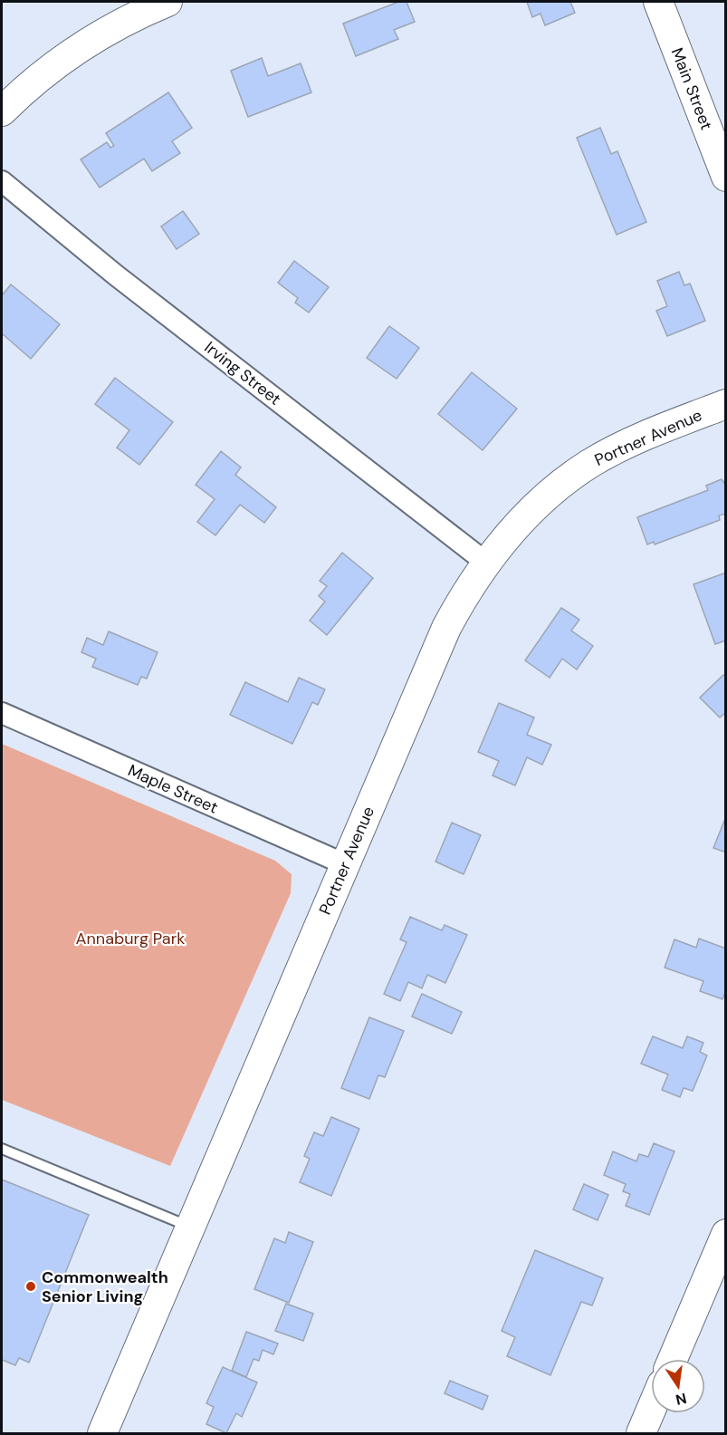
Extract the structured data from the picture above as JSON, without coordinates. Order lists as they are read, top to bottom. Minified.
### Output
{"streets":{"street":["Main Street","Irving Street","Portner Avenue","Maple Street"]},"crossings":[["Irving Street","Portner Avenue"],["Portner Avenue","Maple Street"]],"parks":["Annaburg Park"],"places":["Commonwealth Senior Living"],"north":"bottom"}
